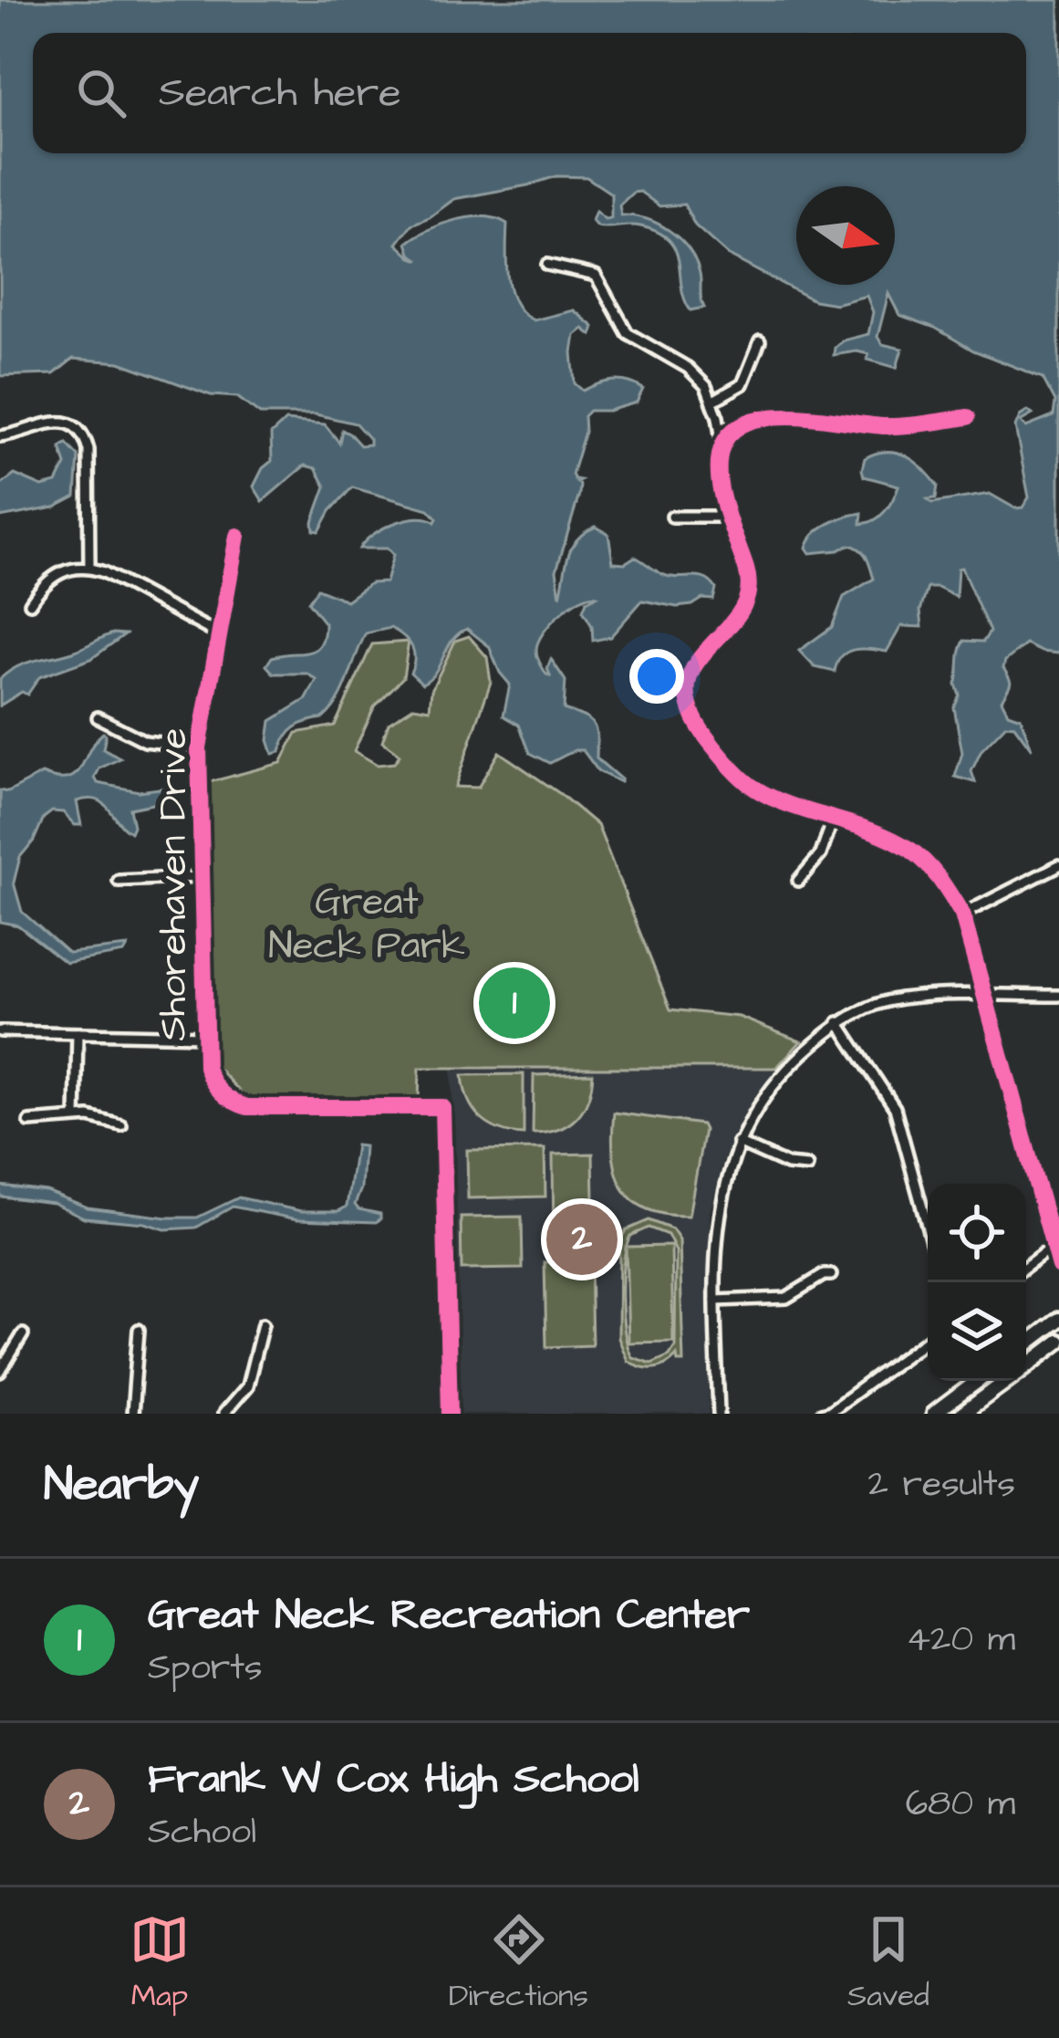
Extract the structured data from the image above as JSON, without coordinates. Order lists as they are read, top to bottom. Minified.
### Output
{"streets":{"street":["Shorehaven Drive"]},"parks":["Great Neck Park"],"north":"right","page":{"search":"Search here","pins":["1","2"],"heading":["Nearby","2 results"],"list":[{"mark":"1","name":"Great Neck Recreation Center","note":"Sports","value":"420 m"},{"mark":"2","name":"Frank W Cox High School","note":"School","value":"680 m"}],"nav":["Map","Directions","Saved"]}}
